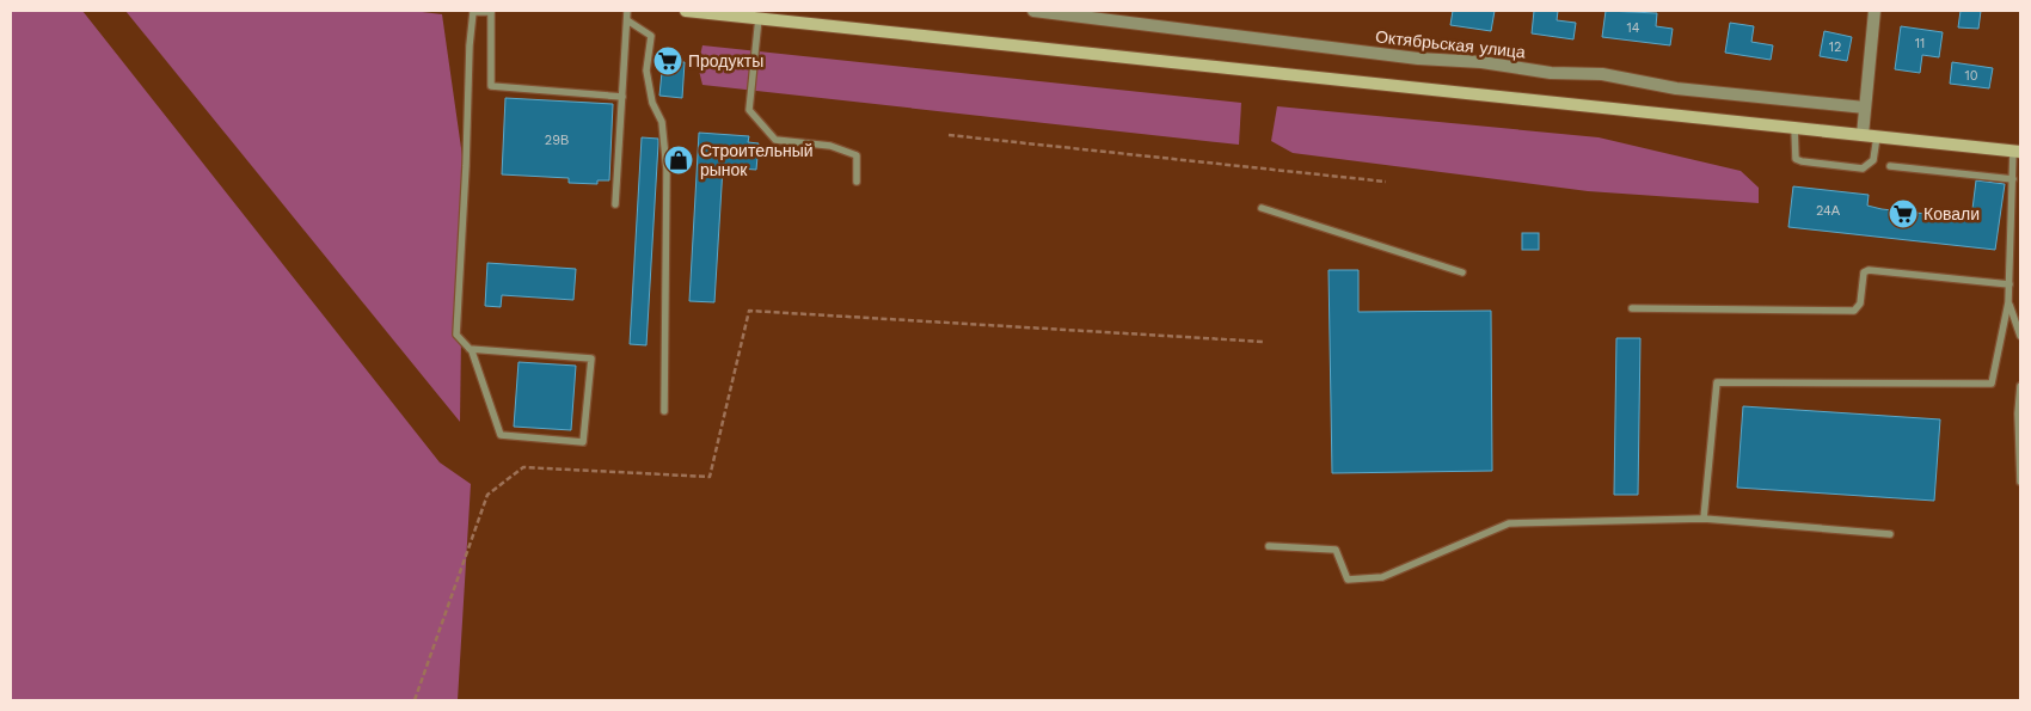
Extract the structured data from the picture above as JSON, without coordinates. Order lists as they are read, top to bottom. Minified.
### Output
{"streets":{"street":["Октябрьская улица"]},"places":{"supermarket":["Продукты","Ковали"],"shop":["Строительный рынок"]},"house_numbers":["14","11","12","10","29В","24А"]}
